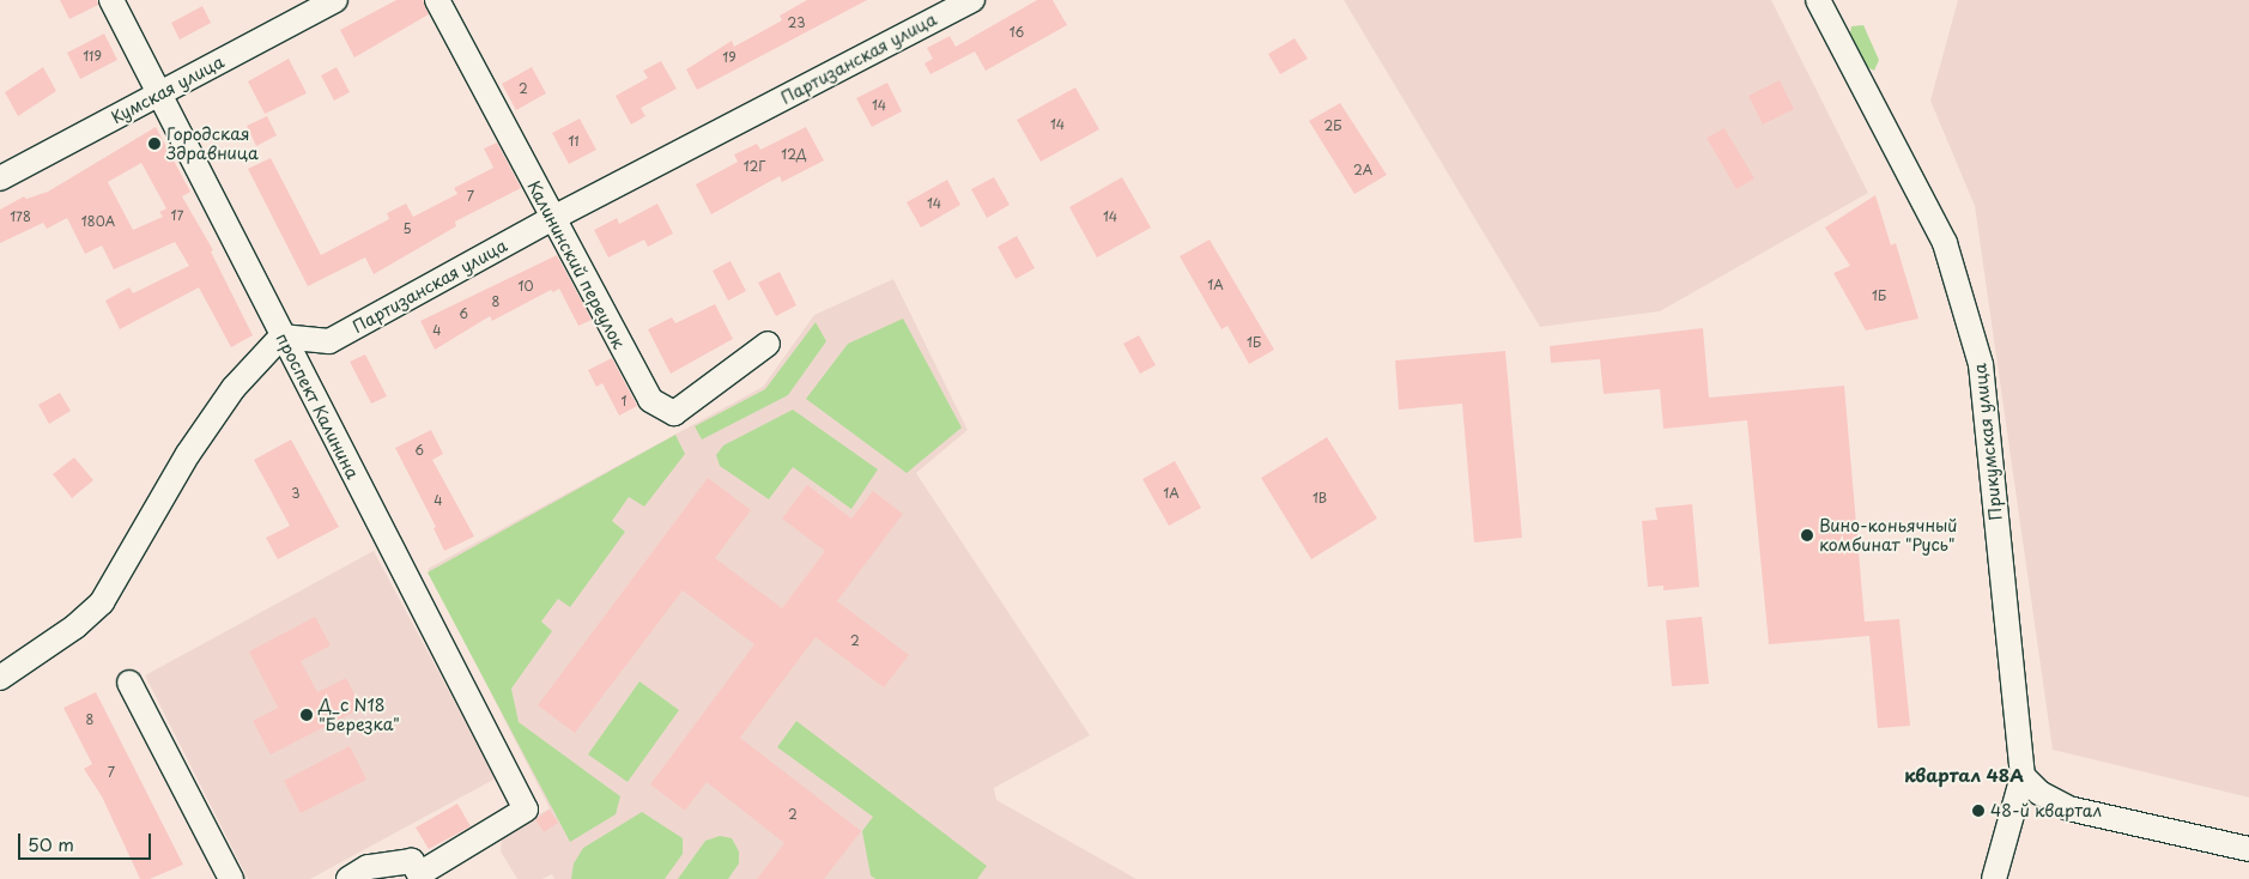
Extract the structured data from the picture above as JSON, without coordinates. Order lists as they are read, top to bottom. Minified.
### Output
{"streets":{"street":["Партизанская улица","Кумская улица","Калининский переулок","проспект Калинина","Прикумская улица"]},"crossings":[["Партизанская улица","Калининский переулок"],["Партизанская улица","проспект Калинина"],["Кумская улица","проспект Калинина"]],"districts":["квартал 48А"],"places":["Городская Здравница","Вино-коньячный комбинат \"Русь\"","Д_с N18 \"Березка\"","48-й квартал"],"house_numbers":["23","16","119","19","2","14","14","2Б","11","12Д","12Г","2А","7","14","17","178","14","180А","5","1А","10","1Б","8","6","4","1Б","1","6","3","1А","1В","4","2","8","7","2"],"scale_bar":"50 m"}
